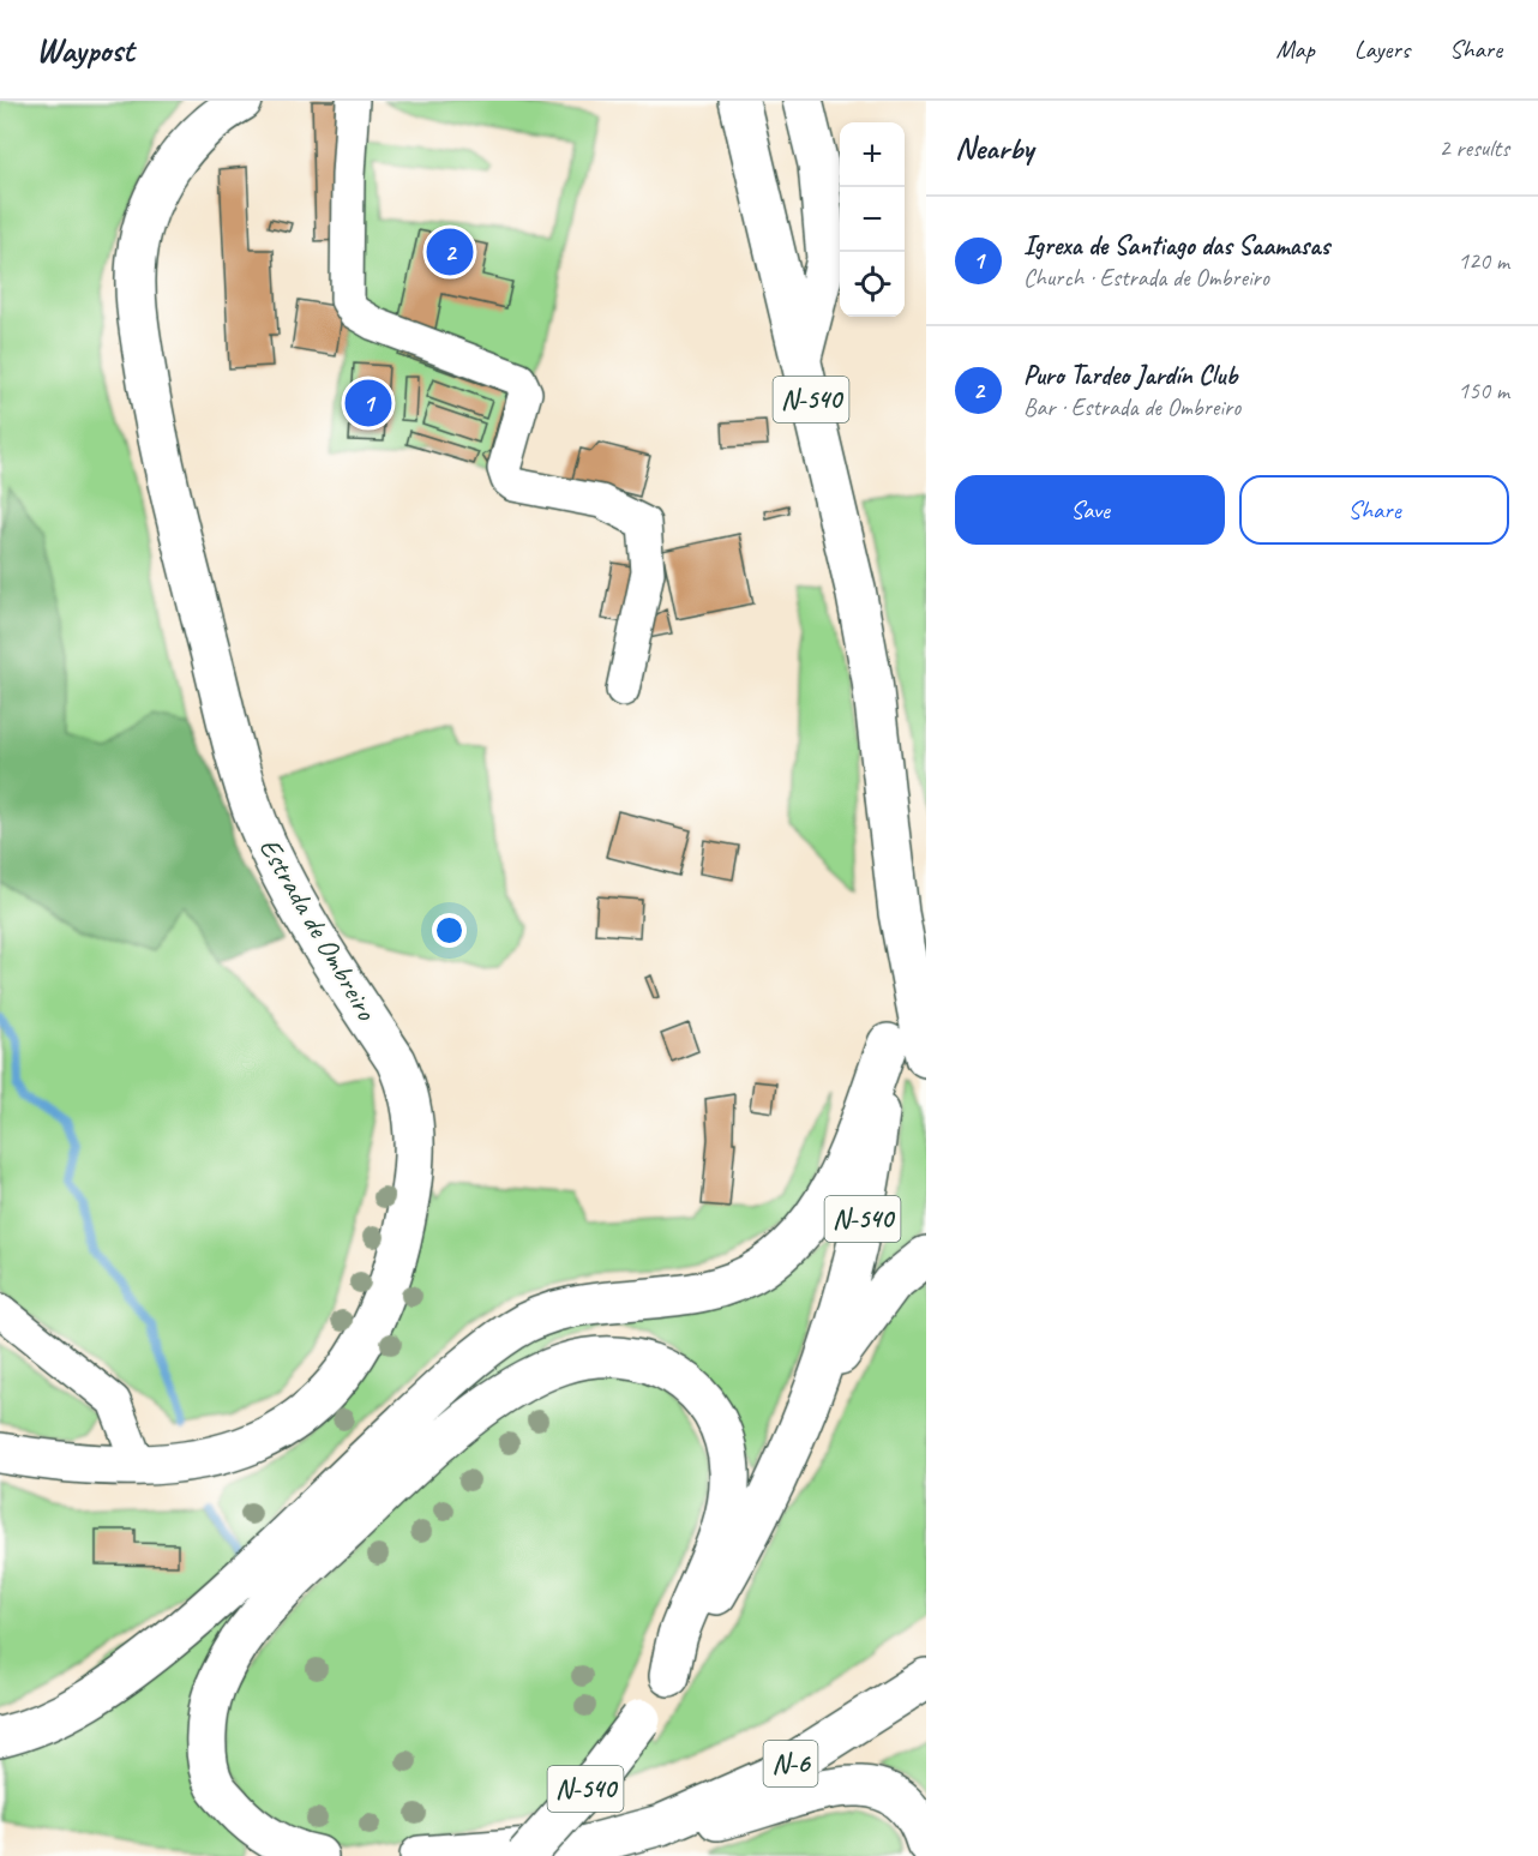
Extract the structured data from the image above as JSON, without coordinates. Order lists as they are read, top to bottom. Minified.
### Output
{"streets":{"main road":["N-540","Estrada de Ombreiro","N-6"]},"page":{"header":"Waypost","nav":["Map","Layers","Share"],"heading":["Nearby","2 results"],"map_buttons":["+","−"],"list":[{"mark":"1","name":"Igrexa de Santiago das Saamasas","note":"Church · Estrada de Ombreiro","value":"120 m"},{"mark":"2","name":"Puro Tardeo Jardín Club","note":"Bar · Estrada de Ombreiro","value":"150 m"}],"pins":["2","1"],"buttons":["Save","Share"]}}
